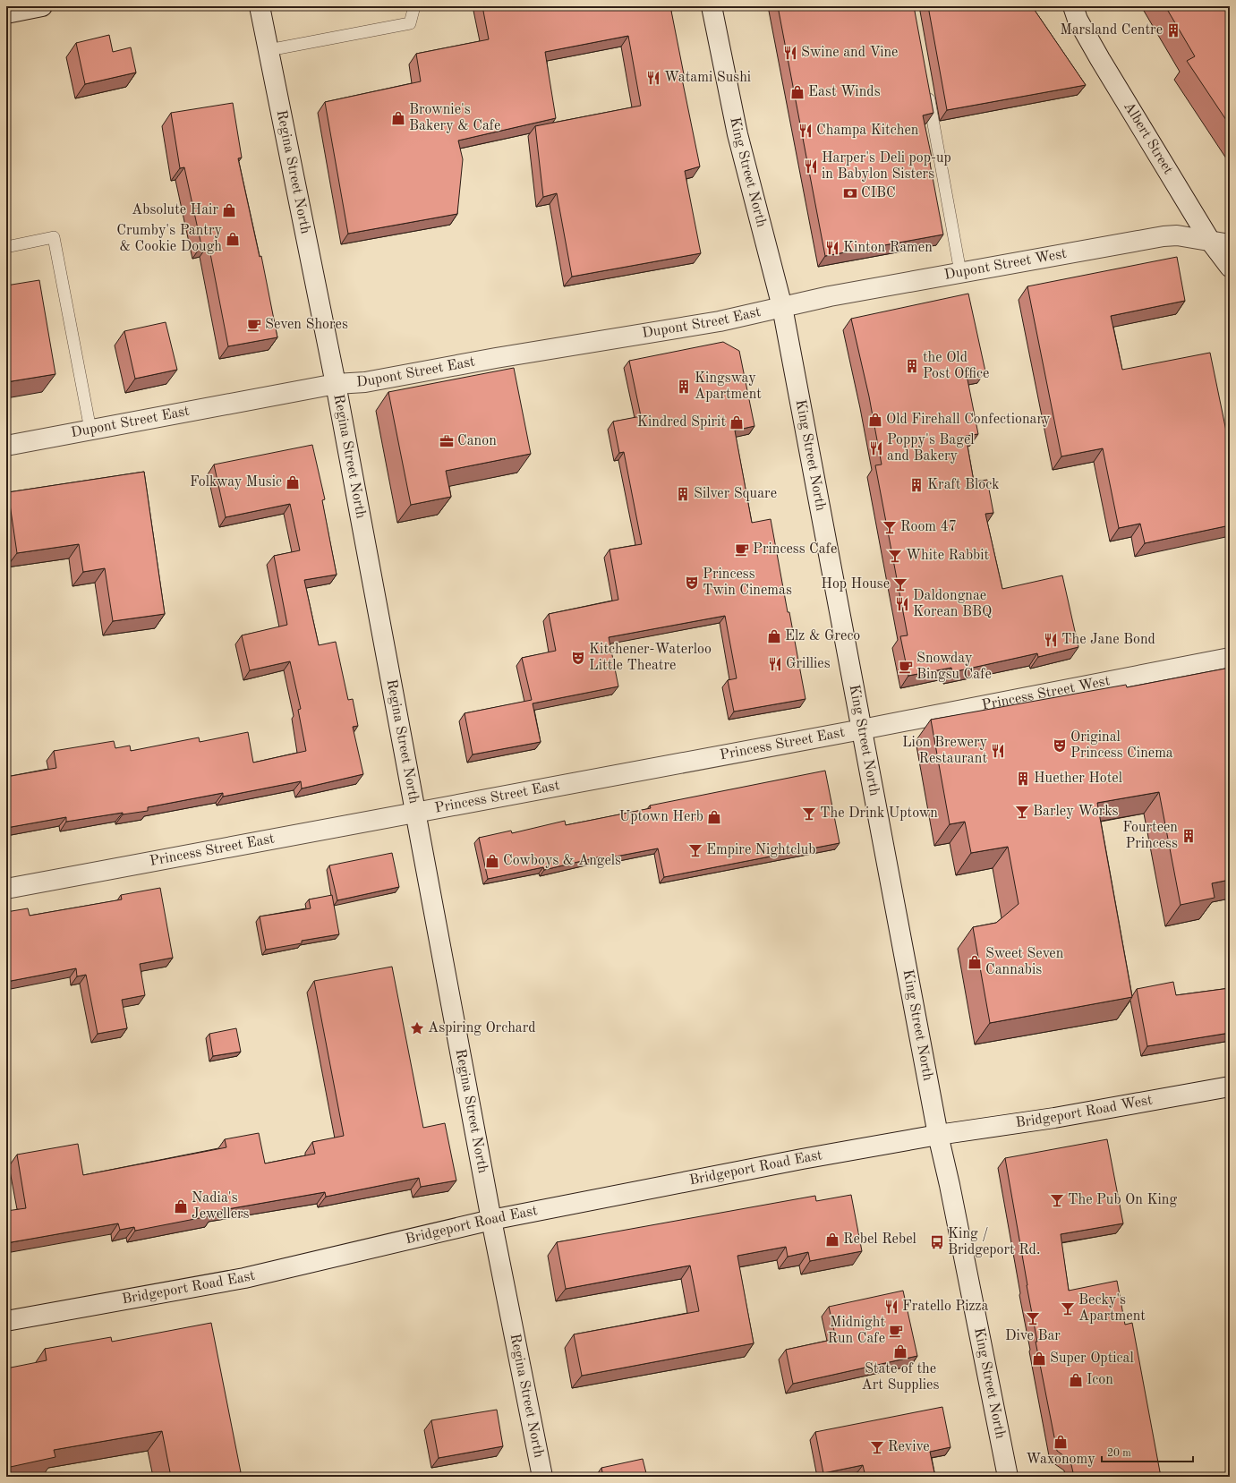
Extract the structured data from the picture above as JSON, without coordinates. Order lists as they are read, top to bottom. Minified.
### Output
{"streets":{"street":["Albert Street","Regina Street North","King Street North","Dupont Street West","Dupont Street East","Princess Street West","Princess Street East","Bridgeport Road West","Bridgeport Road East"]},"crossings":[["Albert Street","Dupont Street West"],["Regina Street North","Dupont Street East"],["Regina Street North","Princess Street East"],["Regina Street North","Bridgeport Road East"],["King Street North","Dupont Street West"],["King Street North","Dupont Street East"],["King Street North","Princess Street West"],["King Street North","Princess Street East"],["King Street North","Bridgeport Road West"],["King Street North","Bridgeport Road East"],["Dupont Street West","Dupont Street East"],["Princess Street West","Princess Street East"],["Bridgeport Road West","Bridgeport Road East"]],"places":{"building":["Marsland Centre","the Old Post Office","Kingsway Apartment","Kraft Block","Silver Square","Huether Hotel","Fourteen Princess"],"restaurant":["Swine and Vine","Watami Sushi","Champa Kitchen","Harper's Deli pop-up in Babylon Sisters","Kinton Ramen","Poppy's Bagel and Bakery","Daldongnae Korean BBQ","The Jane Bond","Grillies","Lion Brewery Restaurant","Fratello Pizza"],"shop":["East Winds","Brownie's Bakery & Cafe","Absolute Hair","Crumby's Pantry & Cookie Dough","Old Firehall Confectionary","Kindred Spirit","Folkway Music","Elz & Greco","Uptown Herb","Cowboys & Angels","Sweet Seven Cannabis","Nadia's Jewellers","Rebel Rebel","State of the Art Supplies","Super Optical","Icon","Waxonomy"],"bank":["CIBC"],"cafe":["Seven Shores","Princess Cafe","Snowday Bingsu Cafe","Midnight Run Cafe"],"office":["Canon"],"bar":["Room 47","White Rabbit","Hop House","Barley Works","The Drink Uptown","Empire Nightclub","The Pub On King","Becky's Apartment","Dive Bar","Revive"],"theatre":["Princess Twin Cinemas","Kitchener-Waterloo Little Theatre","Original Princess Cinema"],"place":["Aspiring Orchard"],"bus stop":["King / Bridgeport Rd."]},"scale_bar":"20 m"}
